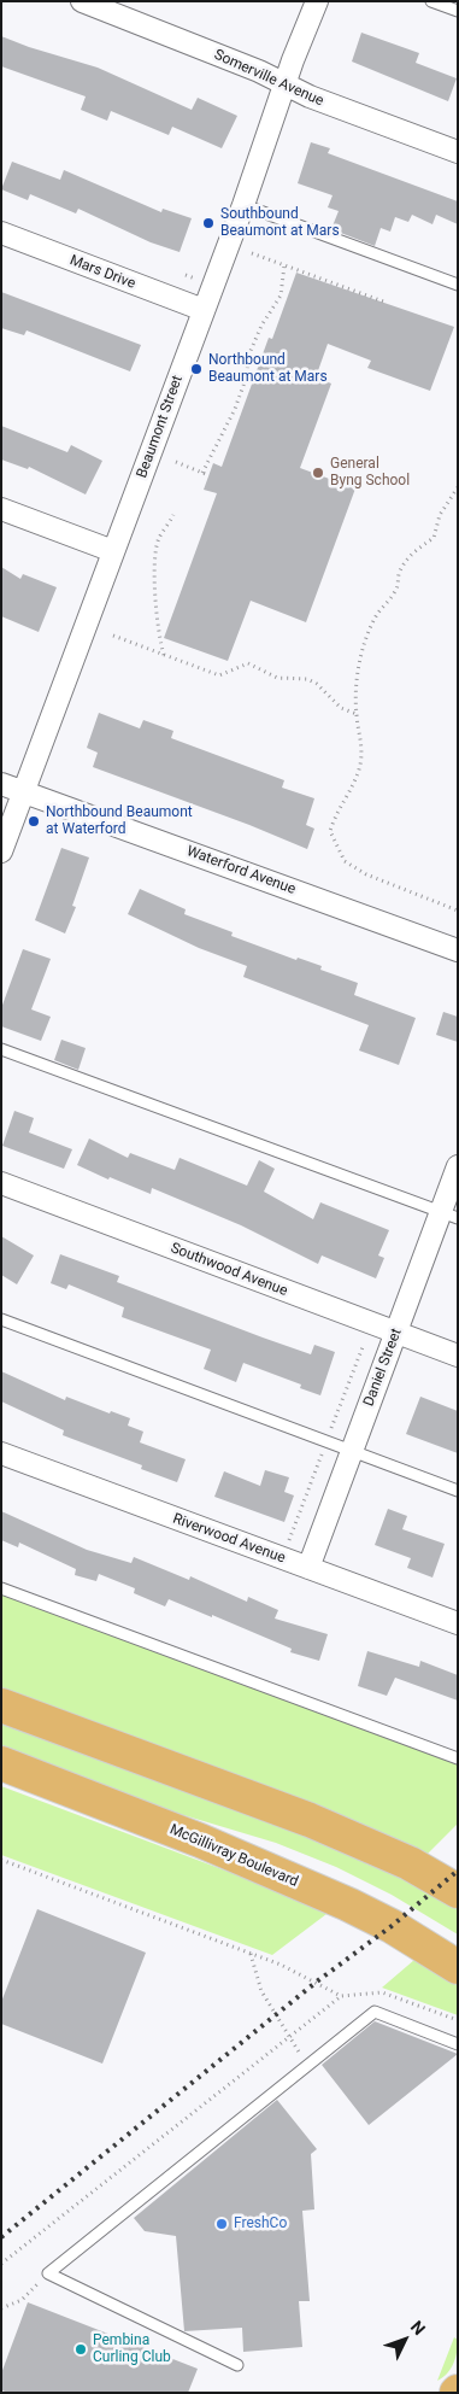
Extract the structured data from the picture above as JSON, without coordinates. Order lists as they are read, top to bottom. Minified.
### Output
{"streets":{"main road":["McGillivray Boulevard"],"street":["Somerville Avenue","Mars Drive","Beaumont Street","Waterford Avenue","Southwood Avenue","Daniel Street","Riverwood Avenue"]},"crossings":[["Somerville Avenue","Beaumont Street"],["Mars Drive","Beaumont Street"],["Beaumont Street","Waterford Avenue"],["Southwood Avenue","Daniel Street"],["Daniel Street","Riverwood Avenue"]],"places":["Southbound Beaumont at Mars","Northbound Beaumont at Mars","General Byng School","Northbound Beaumont at Waterford","FreshCo","Pembina Curling Club"],"north":"top right"}
